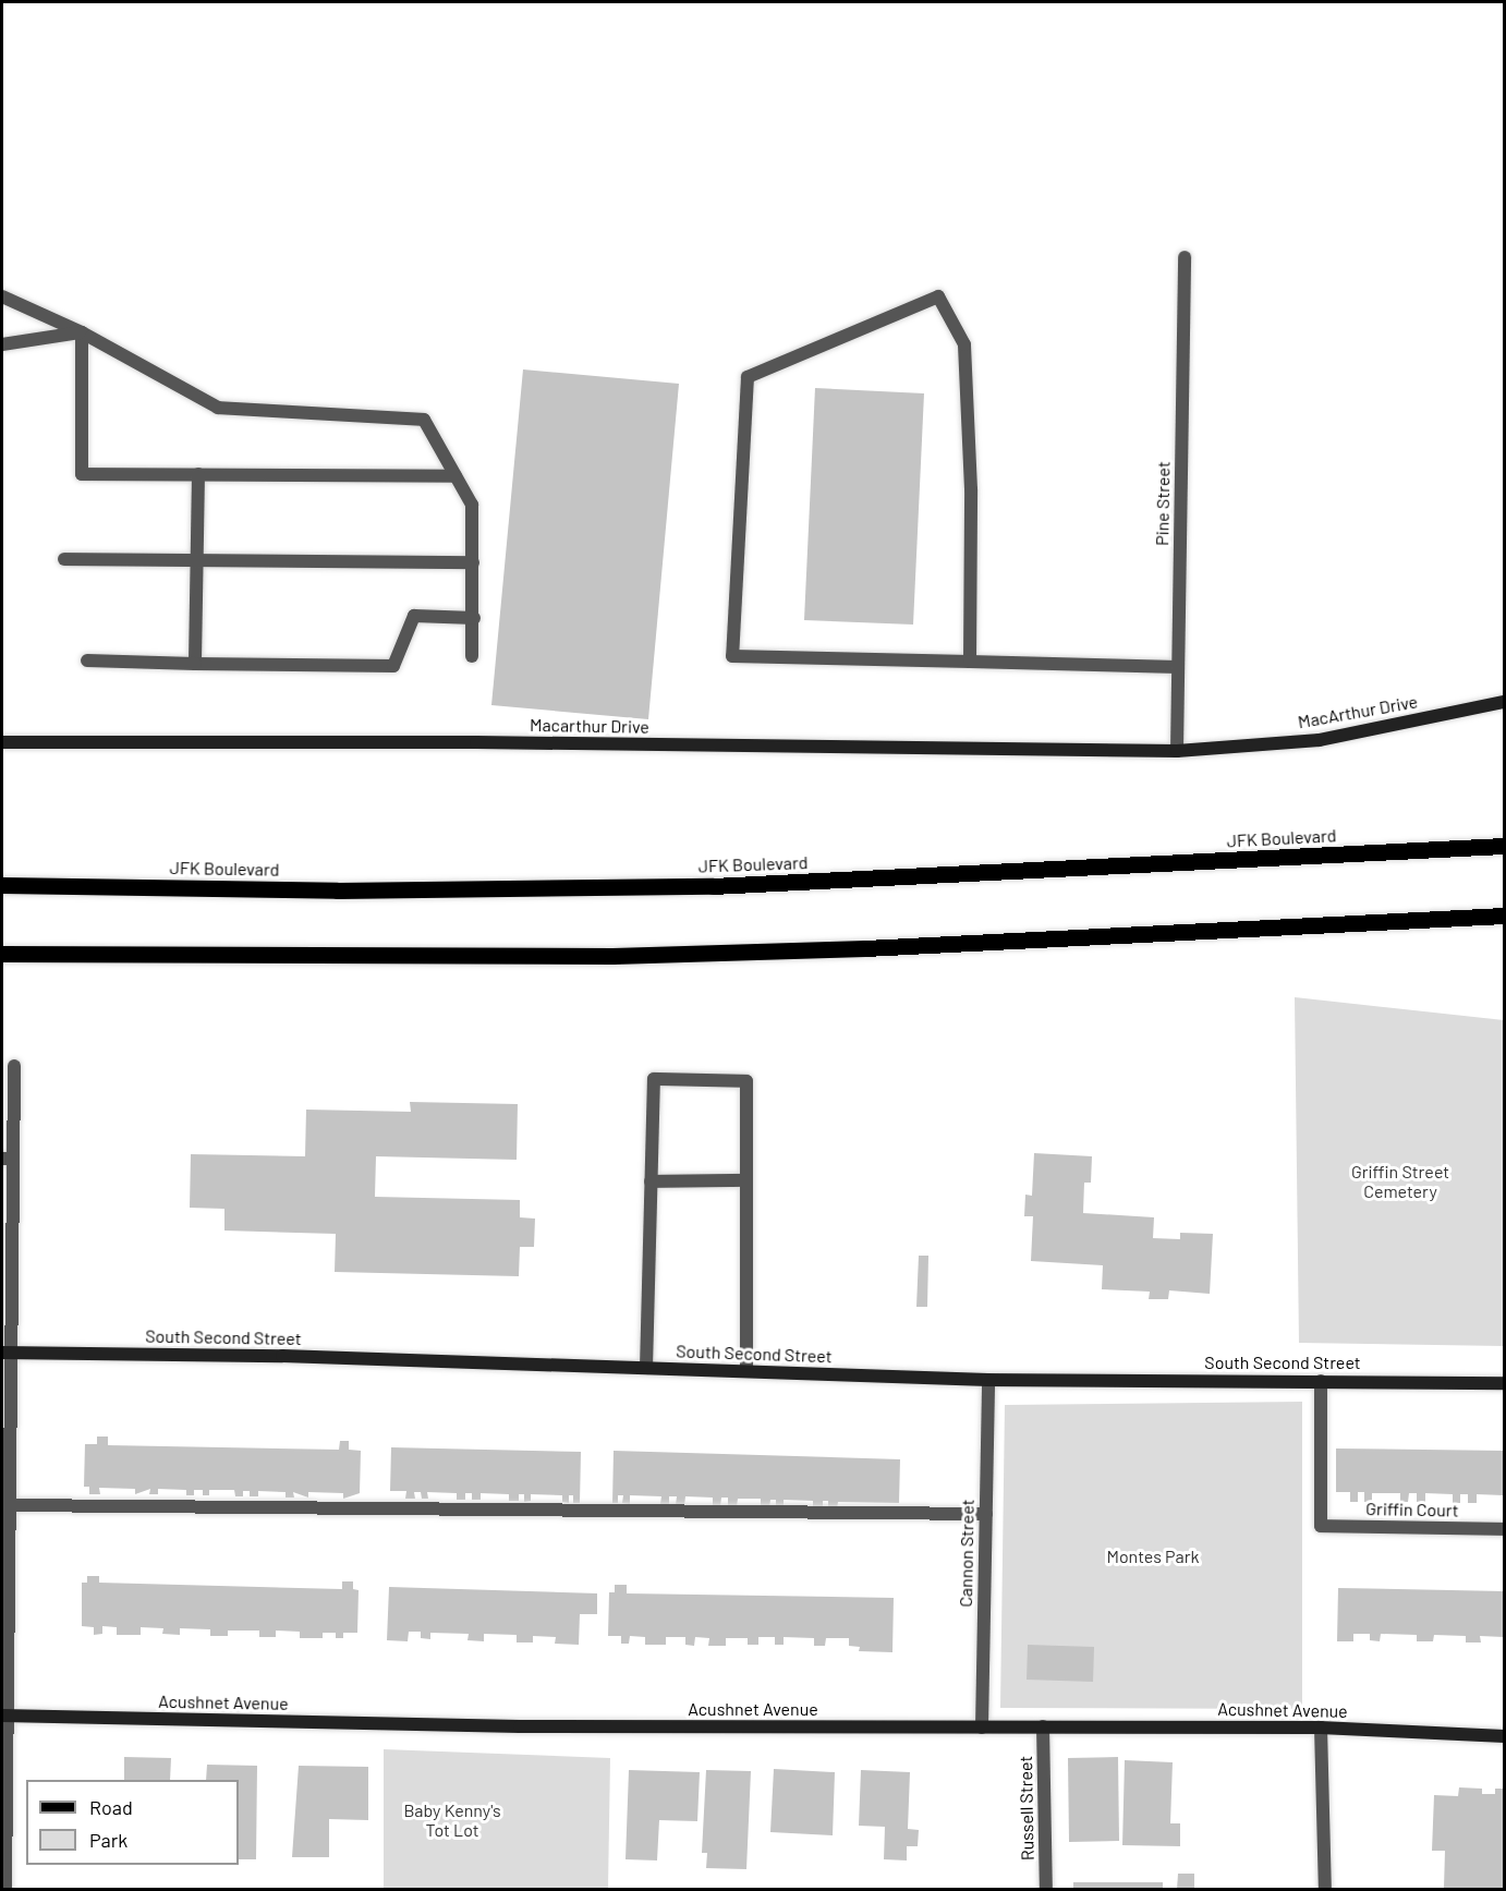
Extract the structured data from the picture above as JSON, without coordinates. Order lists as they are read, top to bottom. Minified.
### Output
{"streets":{"main road":["JFK Boulevard"],"street":["Pine Street","MacArthur Drive","Macarthur Drive","South Second Street","Griffin Court","Cannon Street","Acushnet Avenue","Russell Street"]},"crossings":[["Pine Street","MacArthur Drive"],["Pine Street","Macarthur Drive"],["MacArthur Drive","Macarthur Drive"],["South Second Street","Griffin Court"],["South Second Street","Cannon Street"],["Cannon Street","Acushnet Avenue"],["Acushnet Avenue","Russell Street"]],"parks":["Griffin Street Cemetery","Montes Park","Baby Kenny's Tot Lot"],"legend":["Road","Park"]}
